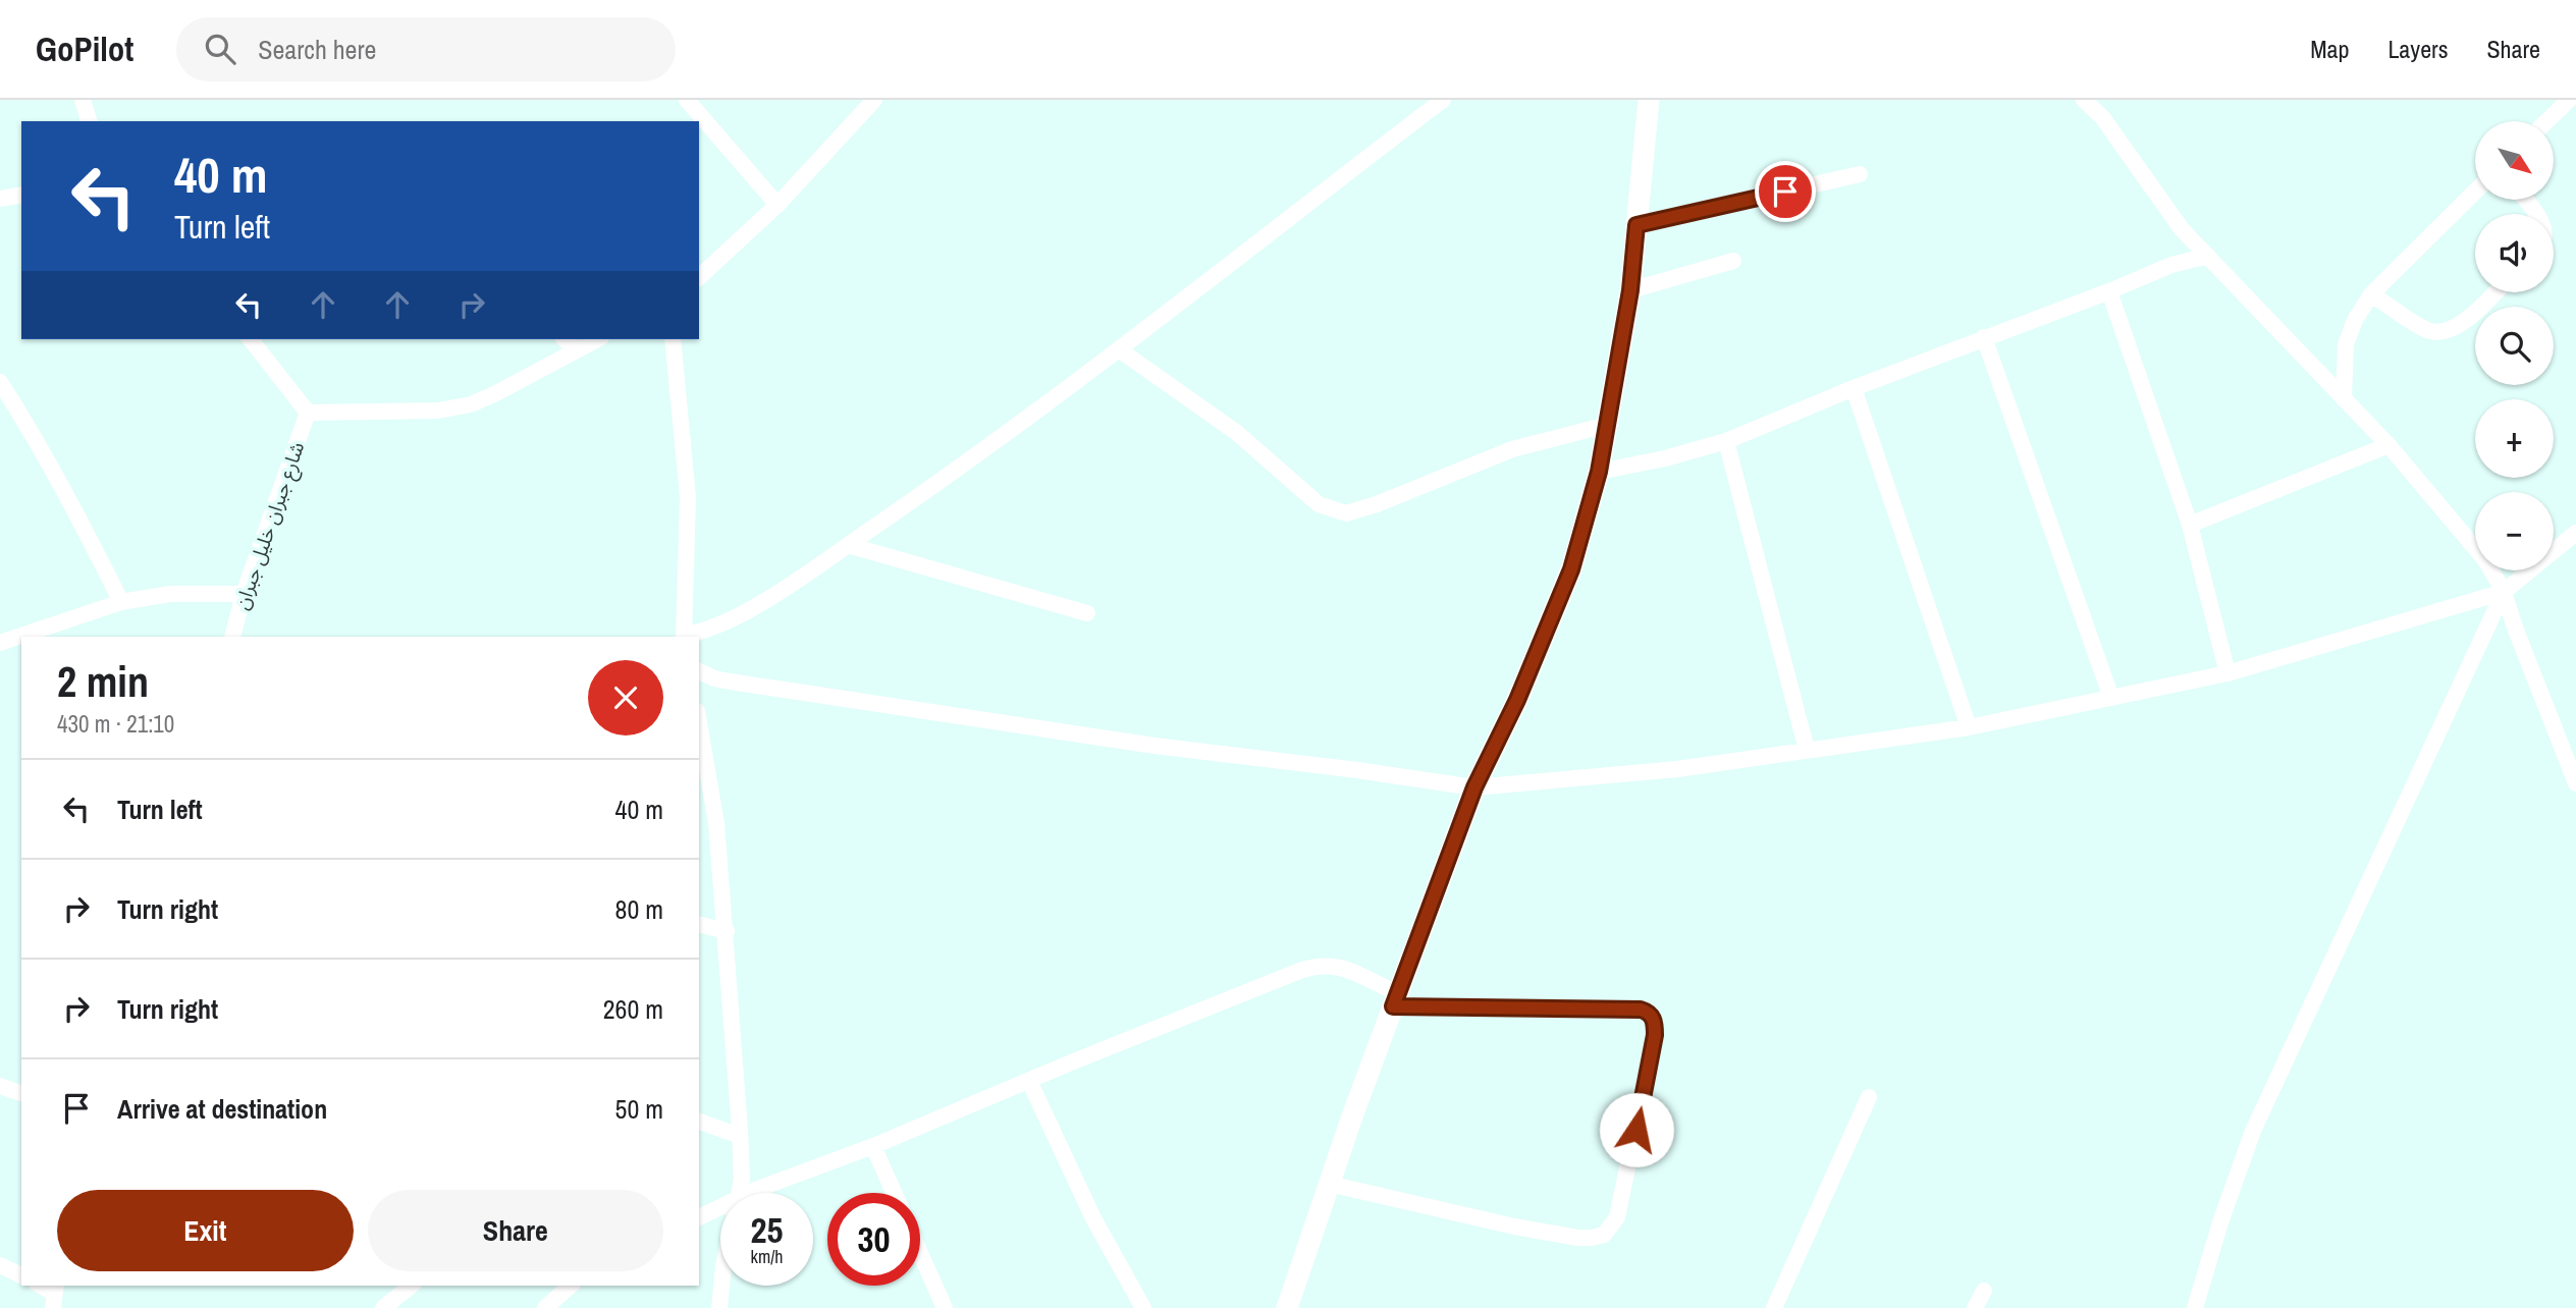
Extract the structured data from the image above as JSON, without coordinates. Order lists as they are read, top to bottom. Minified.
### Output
{"streets":{"street":["شارع جبران خليل جبران"]},"north":"bottom right","page":{"header":"GoPilot","search":"Search here","nav":["Map","Layers","Share"],"map_buttons":["+","−"],"turn":["40 m","Turn left"],"heading":["2 min","430 m · 21:10"],"list":[{"name":"Turn left","value":"40 m"},{"name":"Turn right","value":"80 m"},{"name":"Turn right","value":"260 m"},{"name":"Arrive at destination","value":"50 m"}],"buttons":["Exit","Share"],"speed":"25 km/h","limit":"30"}}
